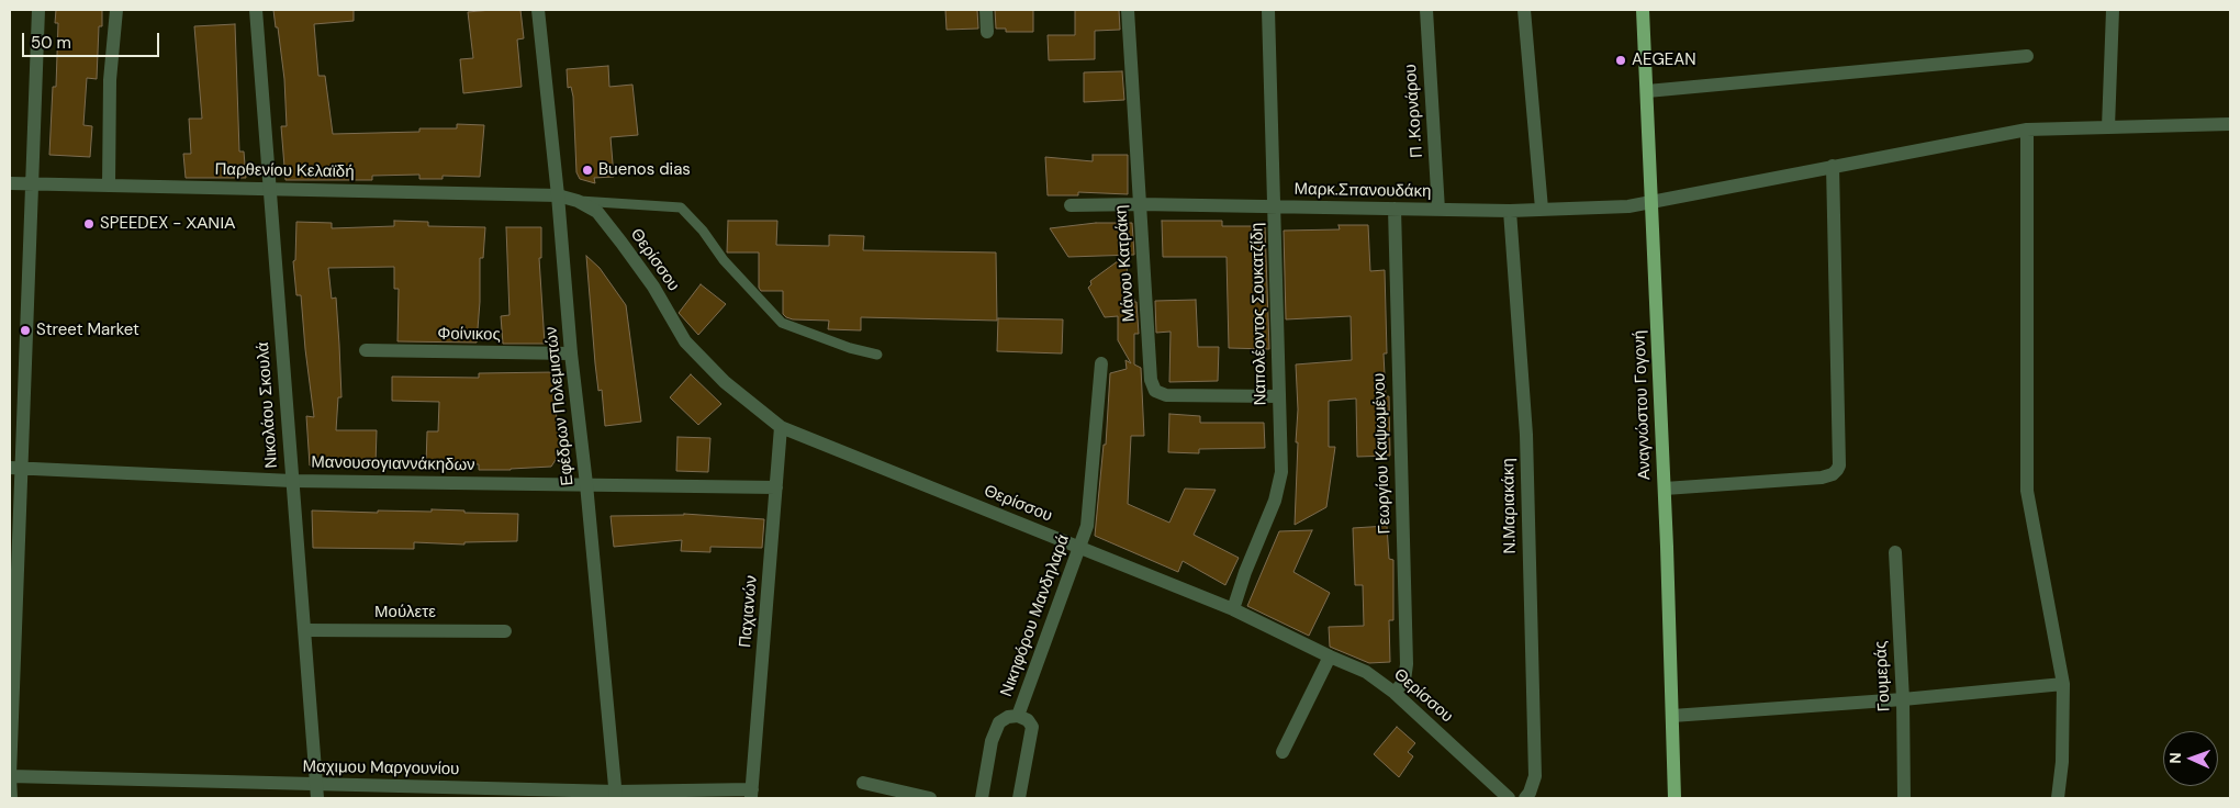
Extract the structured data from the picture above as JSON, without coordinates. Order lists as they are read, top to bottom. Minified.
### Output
{"streets":{"main road":["Αναγνώστου Γογονή"],"street":["Π .Κορνάρου","Παρθενίου Κελαϊδή","Μαρκ.Σπανουδάκη","Θερίσσου","Μάνου Κατράκη","Ναπολέοντος Σουκατζίδη","Φοίνικος","Νικολάου Σκουλά","Εφέδρων Πολεμιστών","Γεωργίου Καψωμένου","Μανουσογιαννάκηδων","Ν.Μαριακάκη","Παχιανών","Μούλετε","Νικηφόρου Μανδηλαρά","Γουμεράς","Μαχιμου Mαργουνίου"]},"crossings":[["Π .Κορνάρου","Μαρκ.Σπανουδάκη"],["Παρθενίου Κελαϊδή","Θερίσσου"],["Παρθενίου Κελαϊδή","Νικολάου Σκουλά"],["Παρθενίου Κελαϊδή","Εφέδρων Πολεμιστών"],["Μαρκ.Σπανουδάκη","Μάνου Κατράκη"],["Μαρκ.Σπανουδάκη","Ναπολέοντος Σουκατζίδη"],["Μαρκ.Σπανουδάκη","Αναγνώστου Γογονή"],["Μαρκ.Σπανουδάκη","Γεωργίου Καψωμένου"],["Μαρκ.Σπανουδάκη","Ν.Μαριακάκη"],["Θερίσσου","Ναπολέοντος Σουκατζίδη"],["Θερίσσου","Εφέδρων Πολεμιστών"],["Θερίσσου","Γεωργίου Καψωμένου"],["Θερίσσου","Παχιανών"],["Θερίσσου","Νικηφόρου Μανδηλαρά"],["Μάνου Κατράκη","Ναπολέοντος Σουκατζίδη"],["Φοίνικος","Εφέδρων Πολεμιστών"],["Νικολάου Σκουλά","Μανουσογιαννάκηδων"],["Νικολάου Σκουλά","Μούλετε"],["Νικολάου Σκουλά","Μαχιμου Mαργουνίου"],["Εφέδρων Πολεμιστών","Μανουσογιαννάκηδων"],["Εφέδρων Πολεμιστών","Μαχιμου Mαργουνίου"],["Μανουσογιαννάκηδων","Παχιανών"],["Παχιανών","Μαχιμου Mαργουνίου"]],"places":["AEGEAN","Buenos dias","SPEEDEX - ΧΑΝΙΑ","Street Market"],"scale_bar":"50 m","north":"left"}
